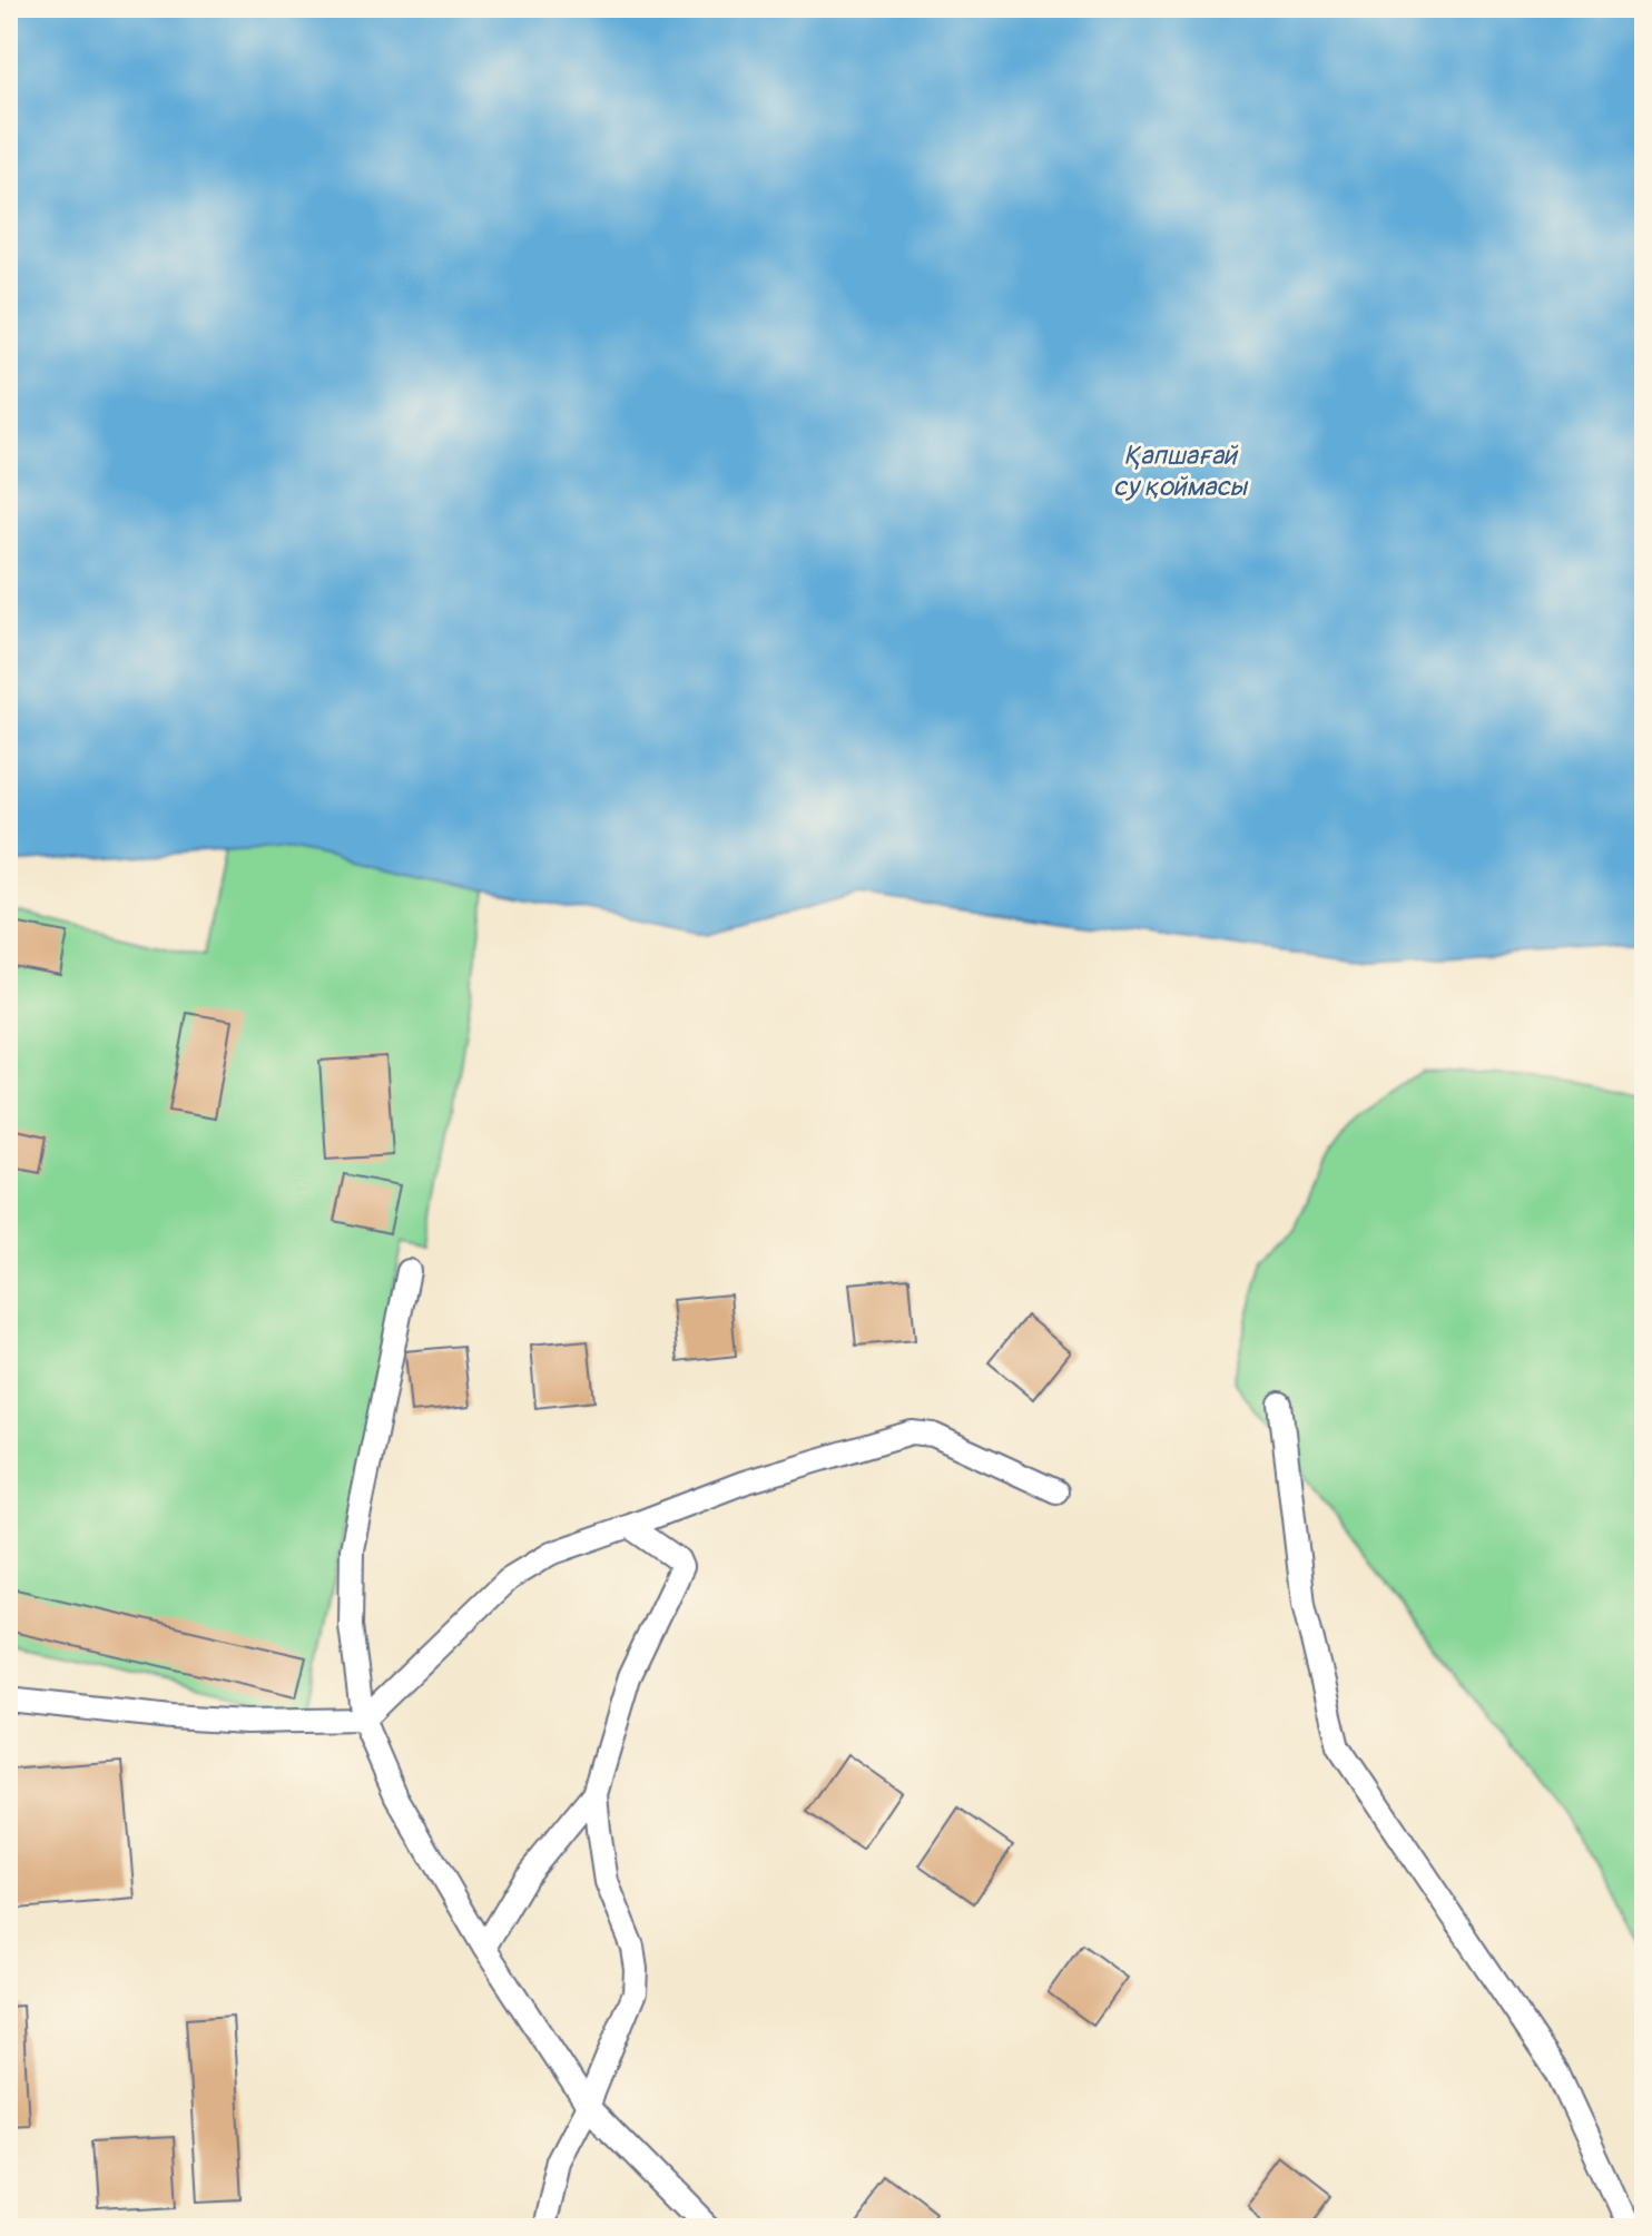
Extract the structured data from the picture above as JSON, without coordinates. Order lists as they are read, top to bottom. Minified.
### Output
{"water":["Қапшағай су қоймасы"]}
